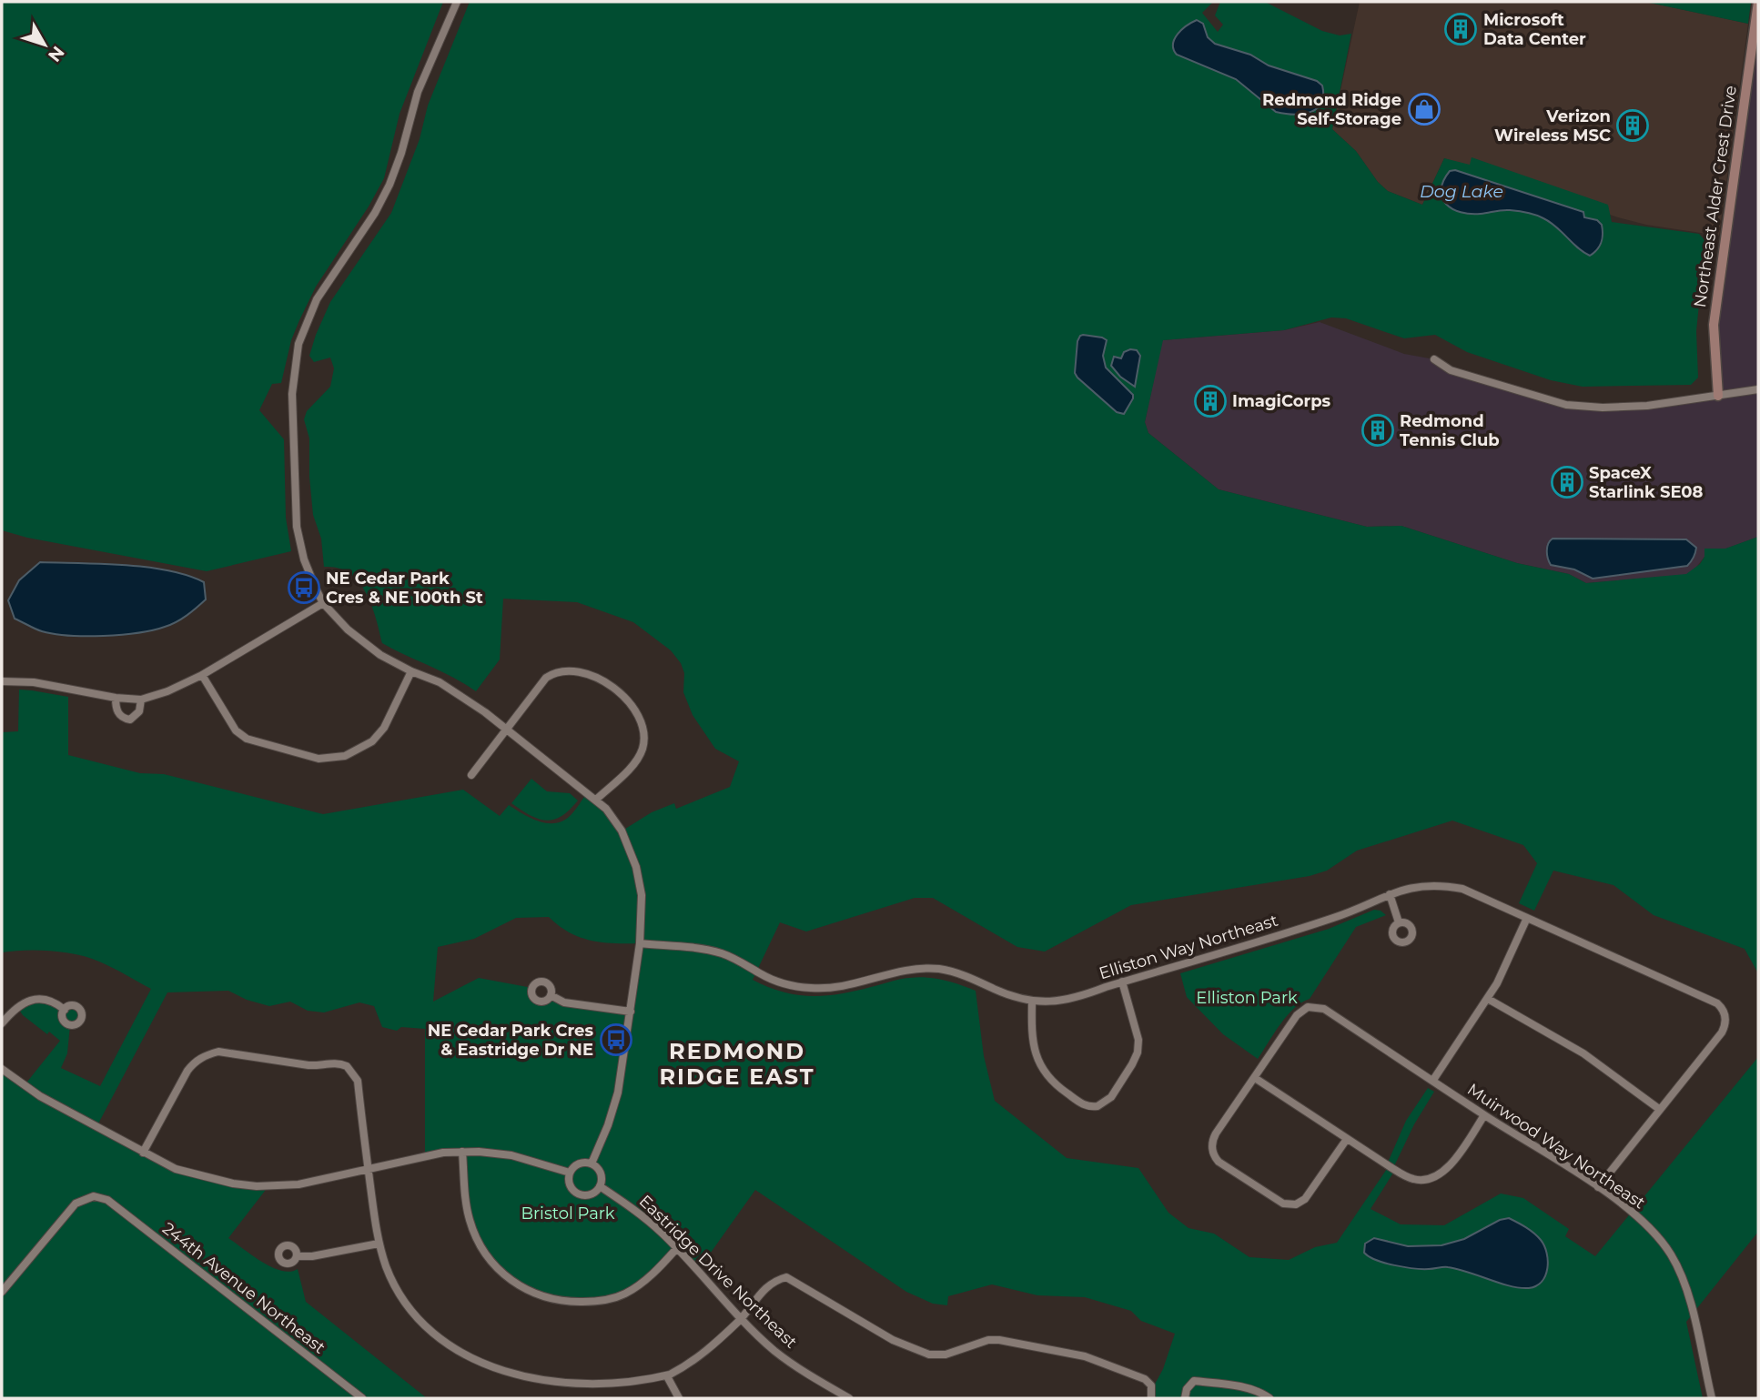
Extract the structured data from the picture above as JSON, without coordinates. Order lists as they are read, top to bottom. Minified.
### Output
{"streets":{"street":["Northeast Alder Crest Drive","Elliston Way Northeast","Muirwood Way Northeast","Eastridge Drive Northeast","244th Avenue Northeast"]},"districts":["REDMOND RIDGE EAST"],"water":["Dog Lake"],"parks":["Elliston Park","Bristol Park"],"places":{"building":["Microsoft Data Center","Verizon Wireless MSC","ImagiCorps","Redmond Tennis Club","SpaceX Starlink SE08"],"shop":["Redmond Ridge Self-Storage"],"bus stop":["NE Cedar Park Cres & NE 100th St","NE Cedar Park Cres & Eastridge Dr NE"]},"north":"bottom right"}
